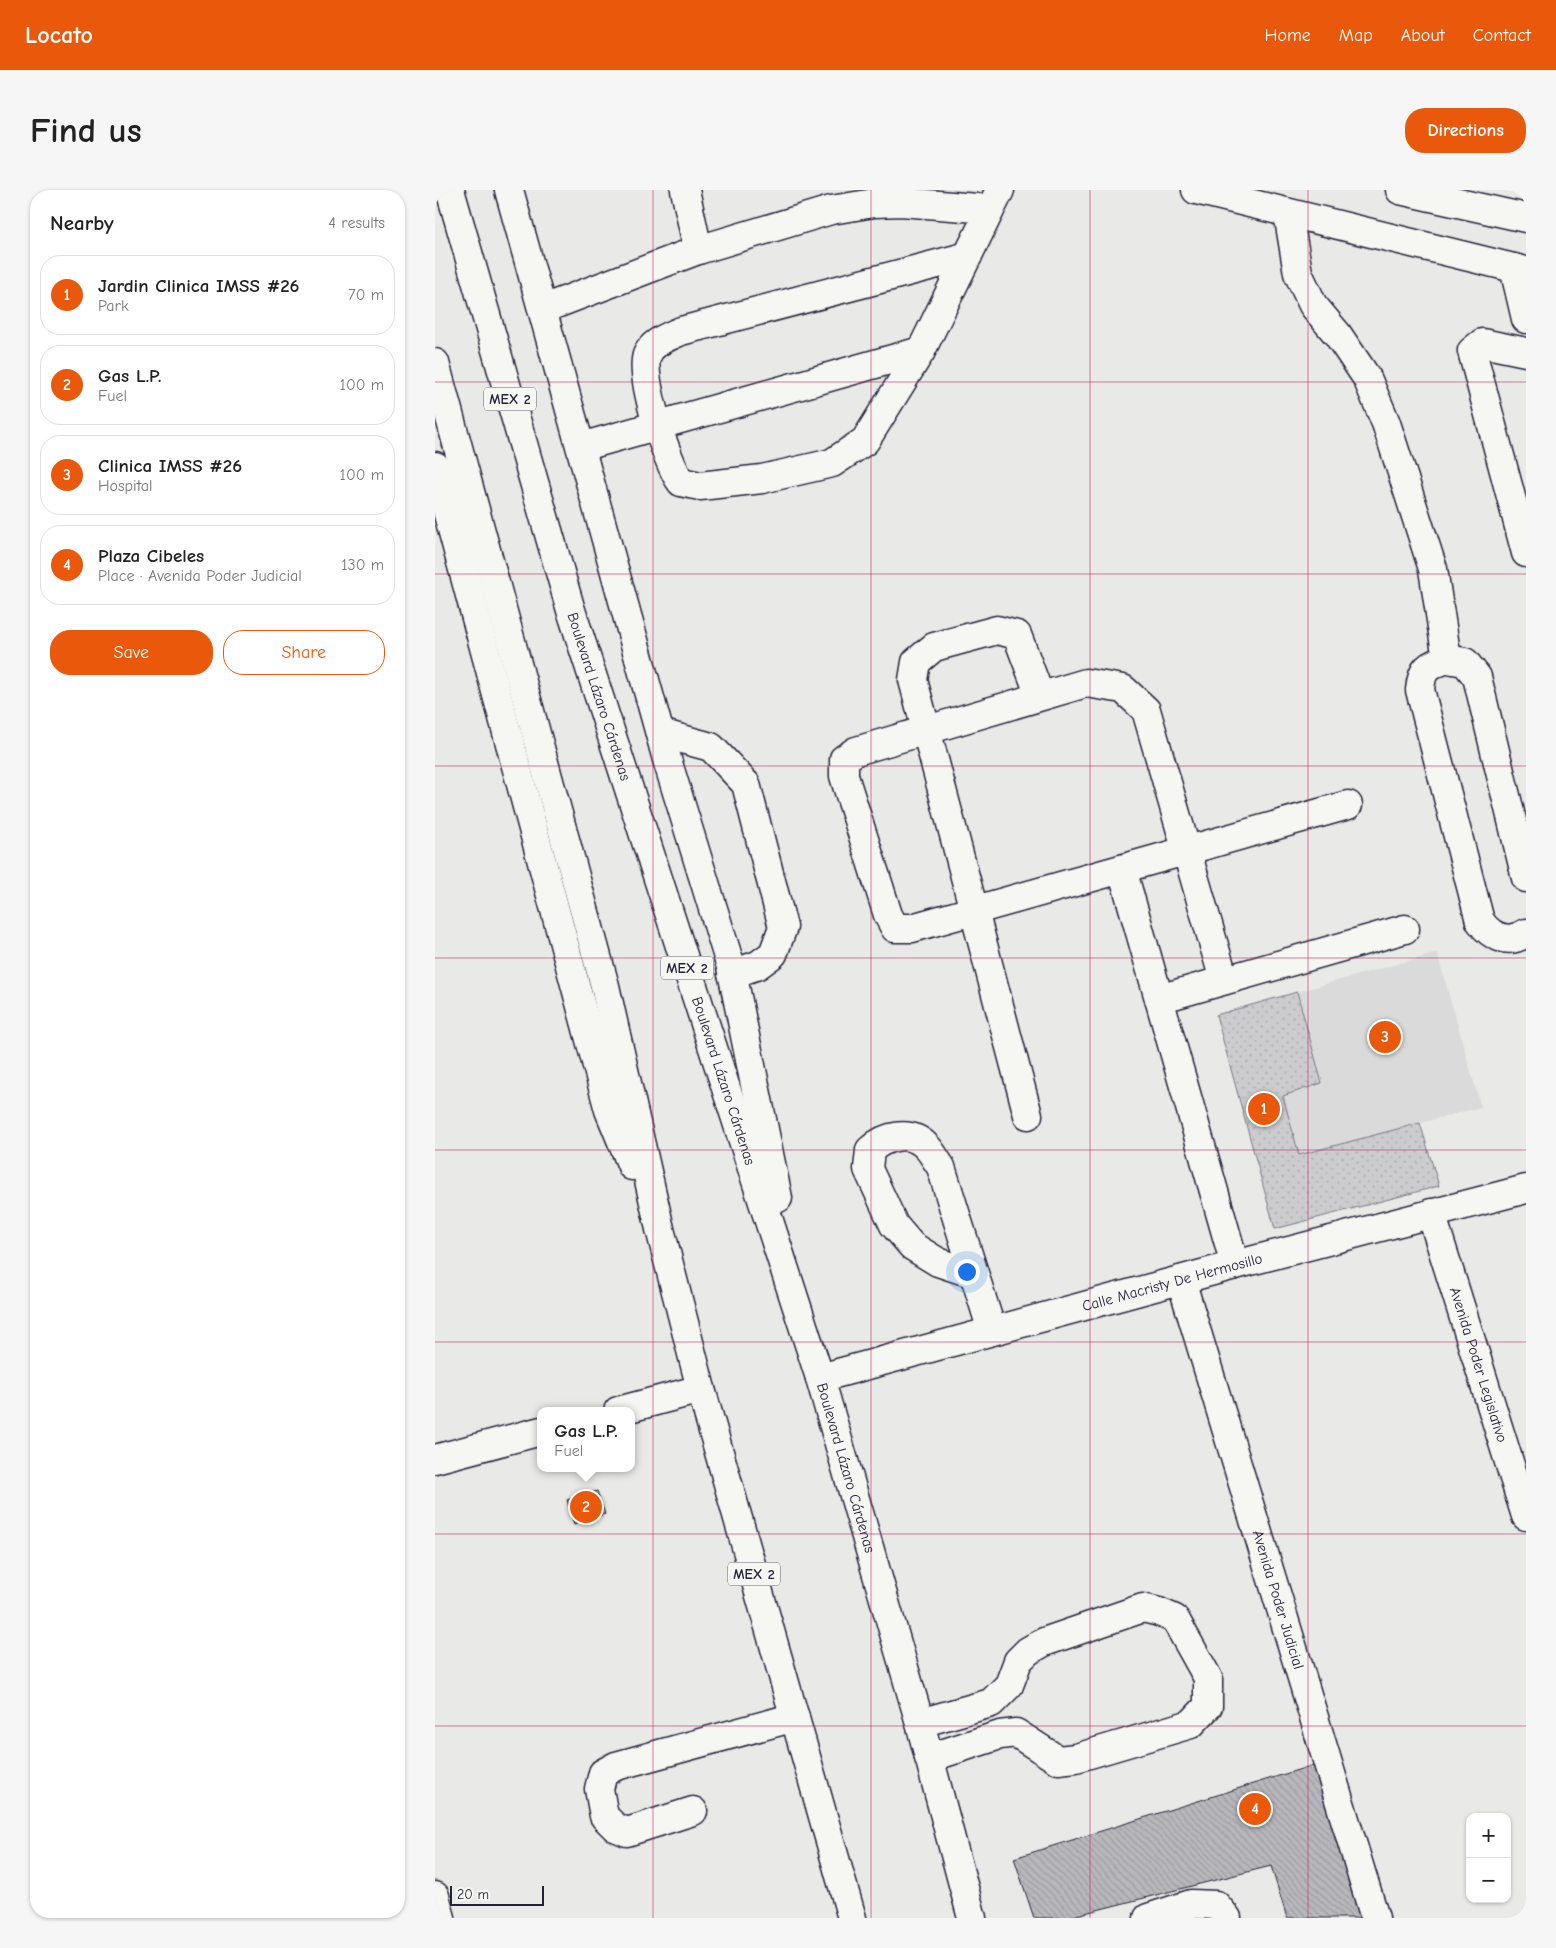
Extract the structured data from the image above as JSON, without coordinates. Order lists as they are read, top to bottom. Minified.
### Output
{"streets":{"main road":["MEX 2","Boulevard Lázaro Cárdenas","Calle Macristy De Hermosillo","Avenida Poder Legislativo","Avenida Poder Judicial"]},"crossings":[["Boulevard Lázaro Cárdenas","Calle Macristy De Hermosillo"],["Calle Macristy De Hermosillo","Avenida Poder Legislativo"],["Calle Macristy De Hermosillo","Avenida Poder Judicial"]],"scale_bar":"20 m","page":{"header":"Locato","nav":["Home","Map","About","Contact"],"buttons":["Directions",["Save","Share"]],"title":"Find us","heading":["Nearby","4 results"],"list":[{"mark":"1","name":"Jardin Clinica IMSS #26","note":"Park","value":"70 m"},{"mark":"2","name":"Gas L.P.","note":"Fuel","value":"100 m"},{"mark":"3","name":"Clinica IMSS #26","note":"Hospital","value":"100 m"},{"mark":"4","name":"Plaza Cibeles","note":"Place · Avenida Poder Judicial","value":"130 m"}],"pins":["3","1","2","4"],"popup":["Gas L.P.","Fuel"],"map_buttons":["+","−"],"scale":"20 m"}}
